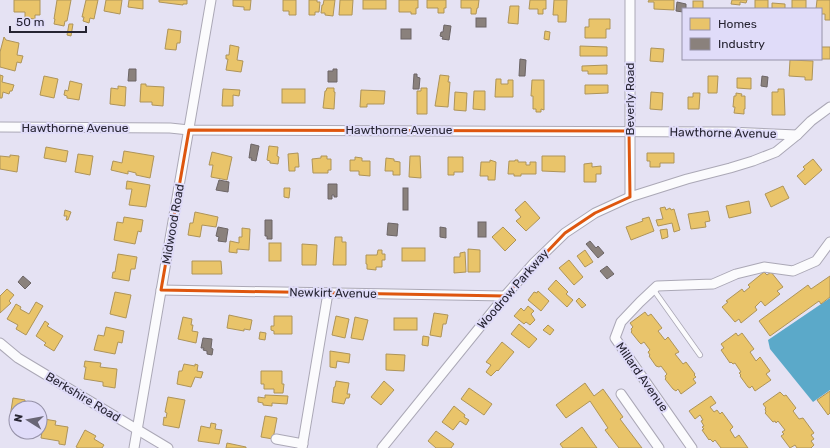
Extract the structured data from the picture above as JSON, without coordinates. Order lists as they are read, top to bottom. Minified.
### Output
{"streets":{"street":["Beverly Road","Hawthorne Avenue","Midwood Road","Woodrow Parkway","Newkirt Avenue","Millard Avenue","Berkshire Road"]},"crossings":[["Beverly Road","Hawthorne Avenue"],["Beverly Road","Woodrow Parkway"],["Hawthorne Avenue","Midwood Road"],["Hawthorne Avenue","Woodrow Parkway"],["Midwood Road","Newkirt Avenue"],["Midwood Road","Berkshire Road"],["Woodrow Parkway","Newkirt Avenue"]],"legend":["Homes","Industry"],"scale_bar":"50 m","north":"left"}
